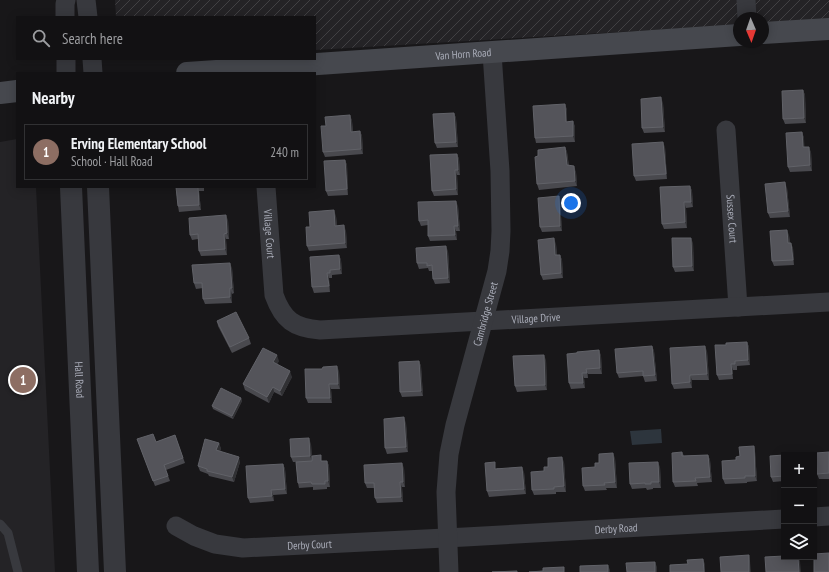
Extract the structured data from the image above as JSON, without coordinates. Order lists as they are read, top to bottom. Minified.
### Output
{"streets":{"main road":["Van Horn Road"],"street":["Sussex Court","Village Court","Cambridge Street","Village Drive","Hall Road","Derby Road","Derby Court"]},"crossings":[["Van Horn Road","Cambridge Street"],["Sussex Court","Village Drive"],["Village Court","Village Drive"],["Cambridge Street","Village Drive"],["Cambridge Street","Derby Road"],["Cambridge Street","Derby Court"],["Derby Road","Derby Court"]],"north":"bottom","page":{"search":"Search here","heading":"Nearby","list":[{"mark":"1","name":"Erving Elementary School","note":"School · Hall Road","value":"240 m"}],"pins":"1","map_buttons":["+","−"]}}
